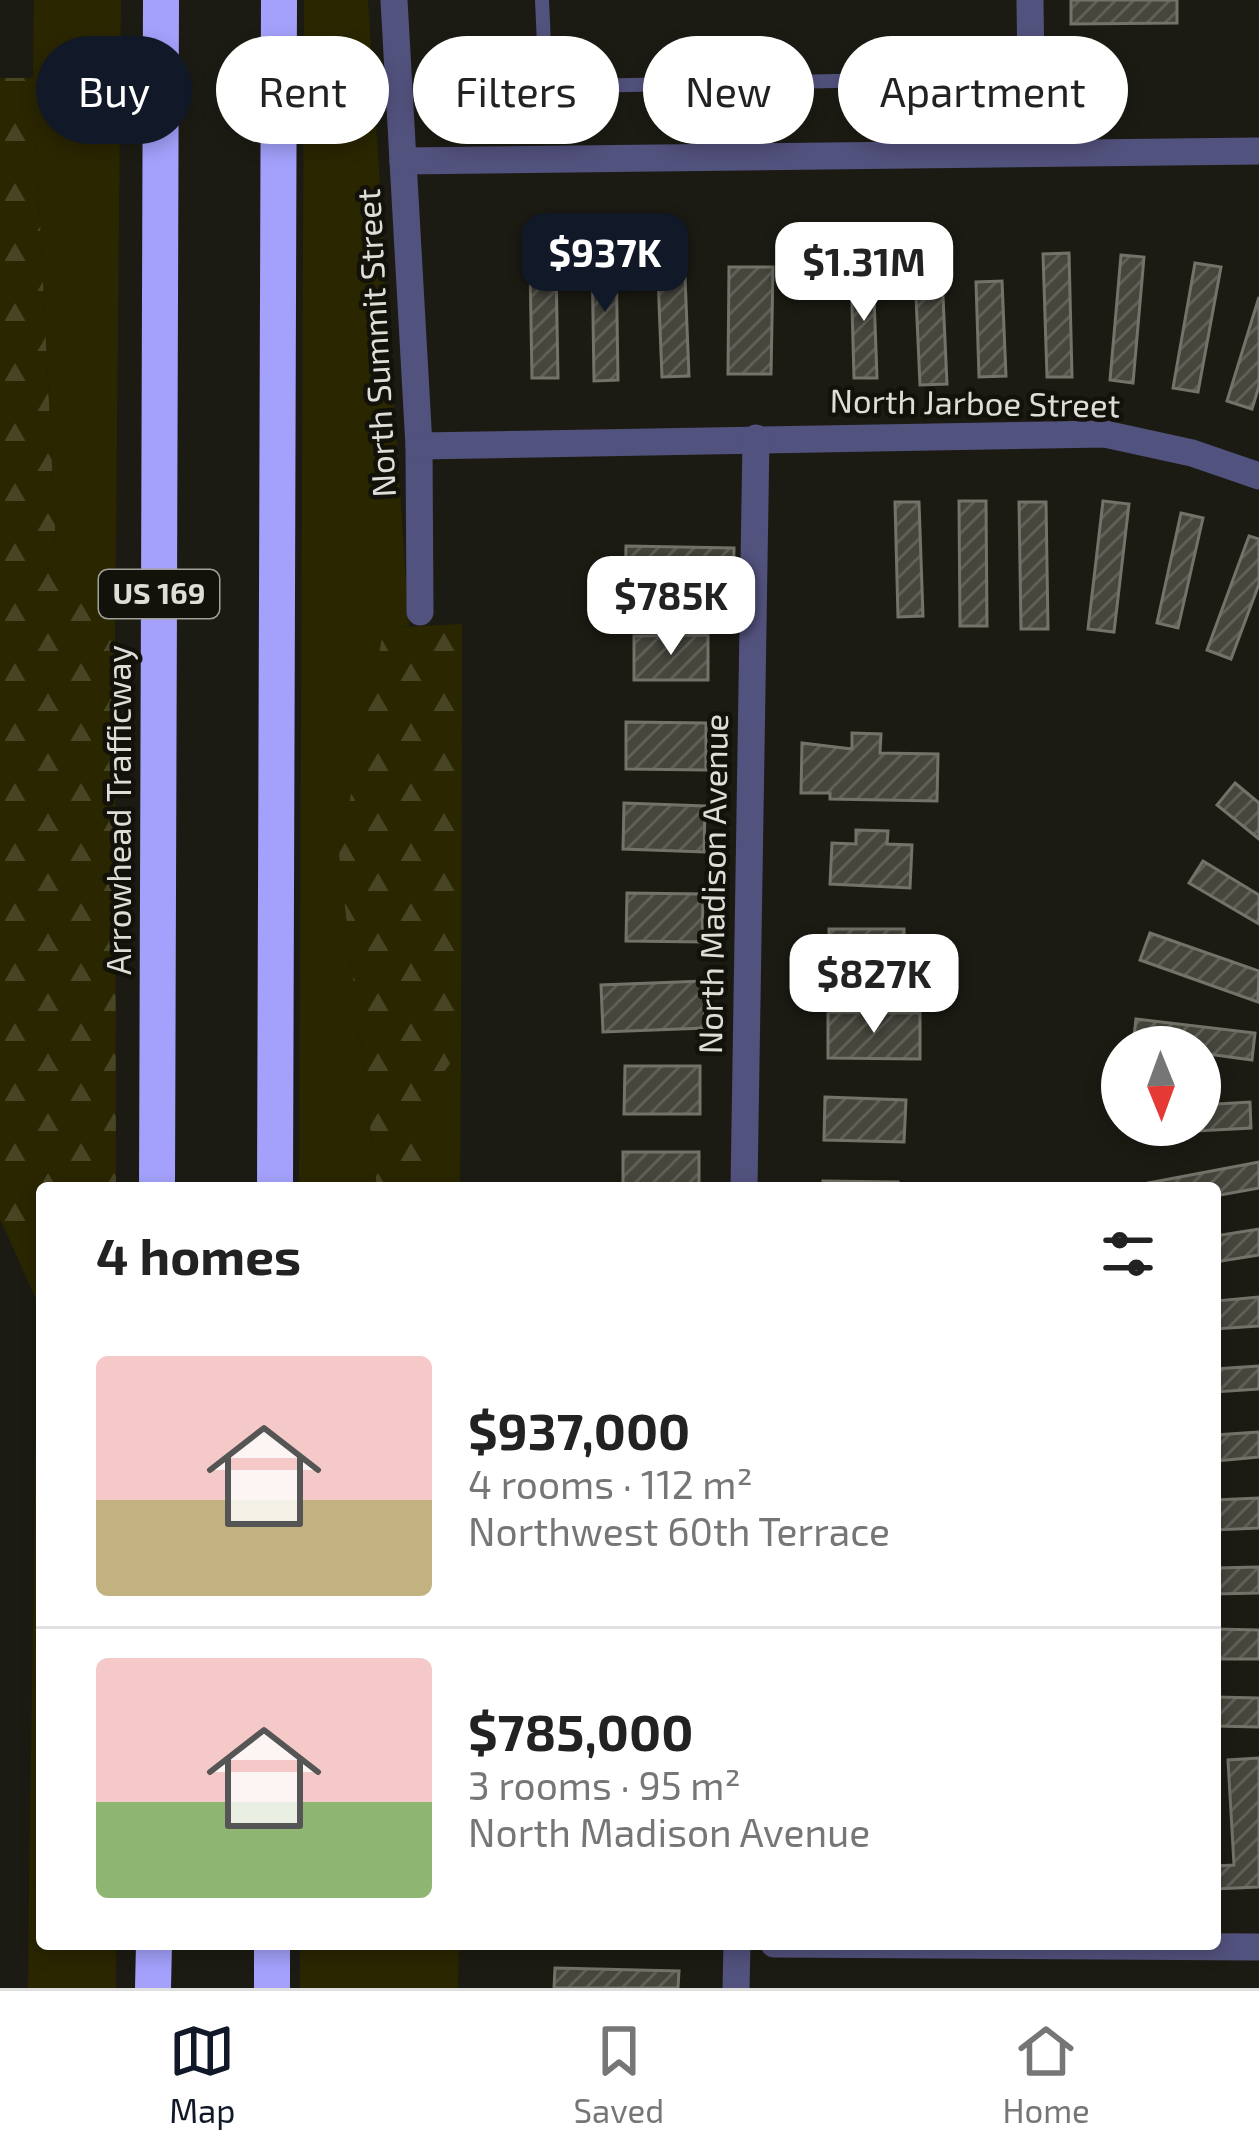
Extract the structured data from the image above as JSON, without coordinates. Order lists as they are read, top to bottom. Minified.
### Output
{"streets":{"highway":["US 169","Arrowhead Trafficway"],"street":["North Summit Street","North Jarboe Street","North Madison Avenue"]},"crossings":[["North Summit Street","North Jarboe Street"],["North Jarboe Street","North Madison Avenue"]],"north":"bottom","page":{"chip":["Buy","Rent","Filters","New","Apartment"],"price":["$937K","$1.31M","$785K","$827K"],"heading":"4 homes","list":[{"name":"$937,000","note":"4 rooms · 112 m² · Northwest 60th Terrace"},{"name":"$785,000","note":"3 rooms · 95 m² · North Madison Avenue"}],"tabs":["Map","Saved","Home"]}}
